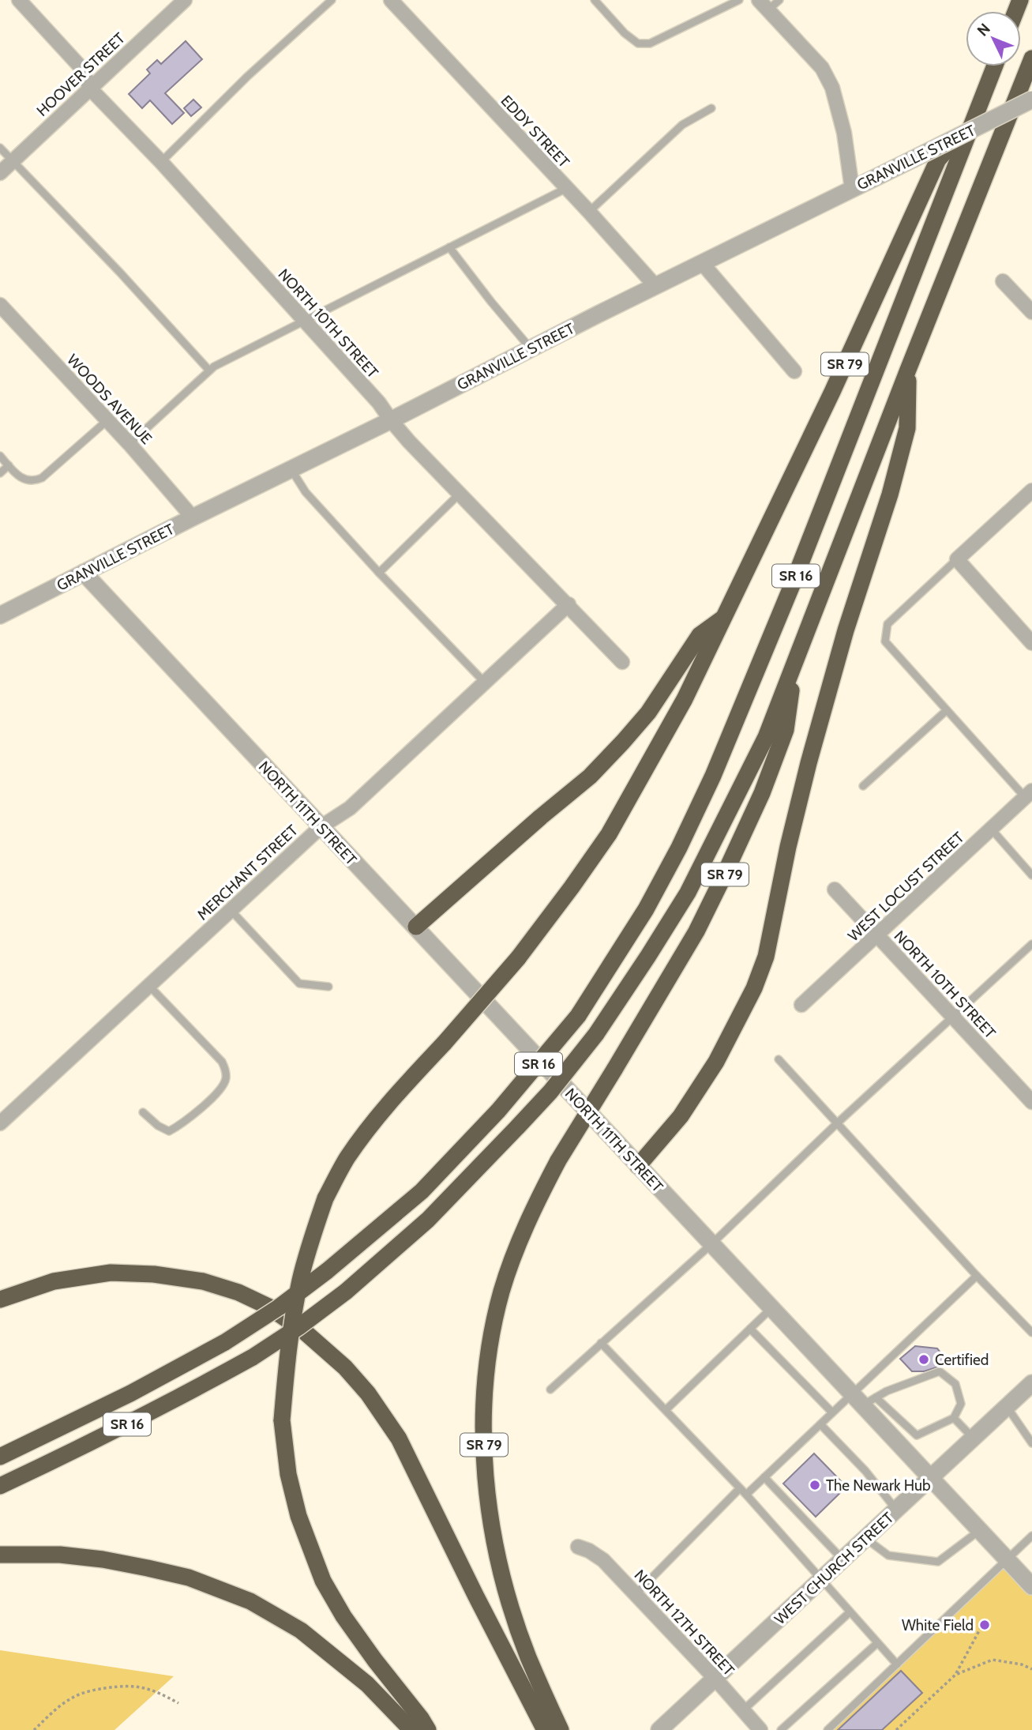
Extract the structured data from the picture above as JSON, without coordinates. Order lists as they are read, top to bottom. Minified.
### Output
{"streets":{"highway":["SR 79","SR 16"],"street":["HOOVER STREET","EDDY STREET","GRANVILLE STREET","NORTH 10TH STREET","WOODS AVENUE","NORTH 11TH STREET","MERCHANT STREET","WEST LOCUST STREET","WEST CHURCH STREET","NORTH 12TH STREET"]},"crossings":[["HOOVER STREET","NORTH 10TH STREET"],["EDDY STREET","GRANVILLE STREET"],["GRANVILLE STREET","NORTH 10TH STREET"],["GRANVILLE STREET","WOODS AVENUE"],["GRANVILLE STREET","NORTH 11TH STREET"],["NORTH 10TH STREET","MERCHANT STREET"],["NORTH 10TH STREET","WEST LOCUST STREET"],["SR 79","SR 16"],["NORTH 11TH STREET","MERCHANT STREET"],["NORTH 11TH STREET","WEST CHURCH STREET"],["WEST CHURCH STREET","NORTH 12TH STREET"]],"places":["Certified","The Newark Hub","White Field"],"north":"top left"}
